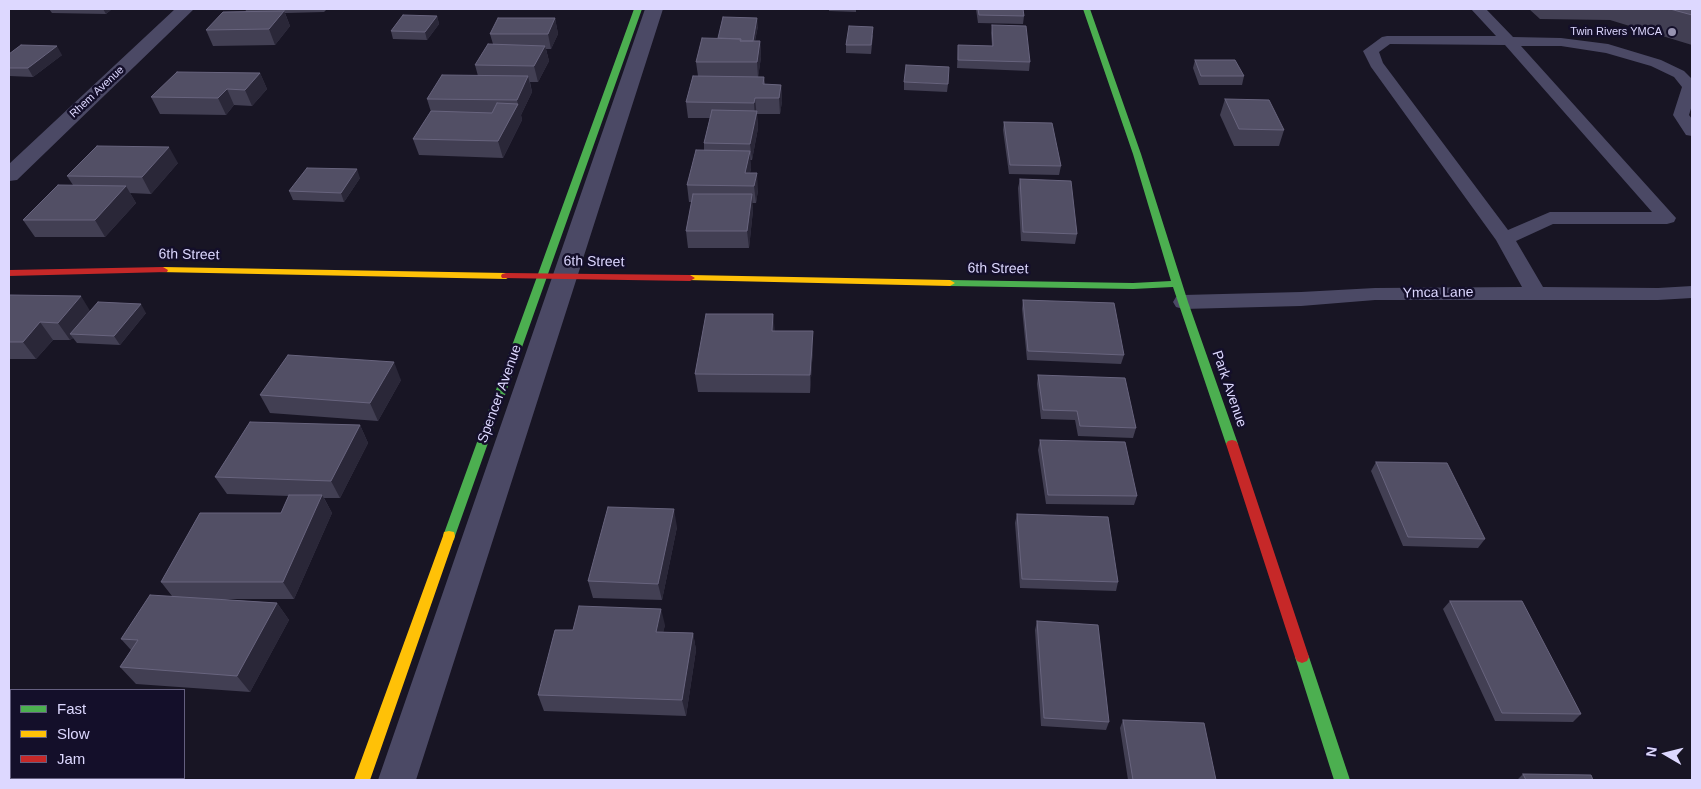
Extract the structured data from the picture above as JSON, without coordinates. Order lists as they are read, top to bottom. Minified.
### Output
{"streets":{"street":["Rhem Avenue","6th Street","Park Avenue","Spencer Avenue"],"lane":["Ymca Lane"]},"crossings":[["6th Street","Ymca Lane"],["6th Street","Park Avenue"],["6th Street","Spencer Avenue"],["Ymca Lane","Park Avenue"]],"places":["Twin Rivers YMCA"],"legend":["Fast","Slow","Jam"],"north":"left"}
